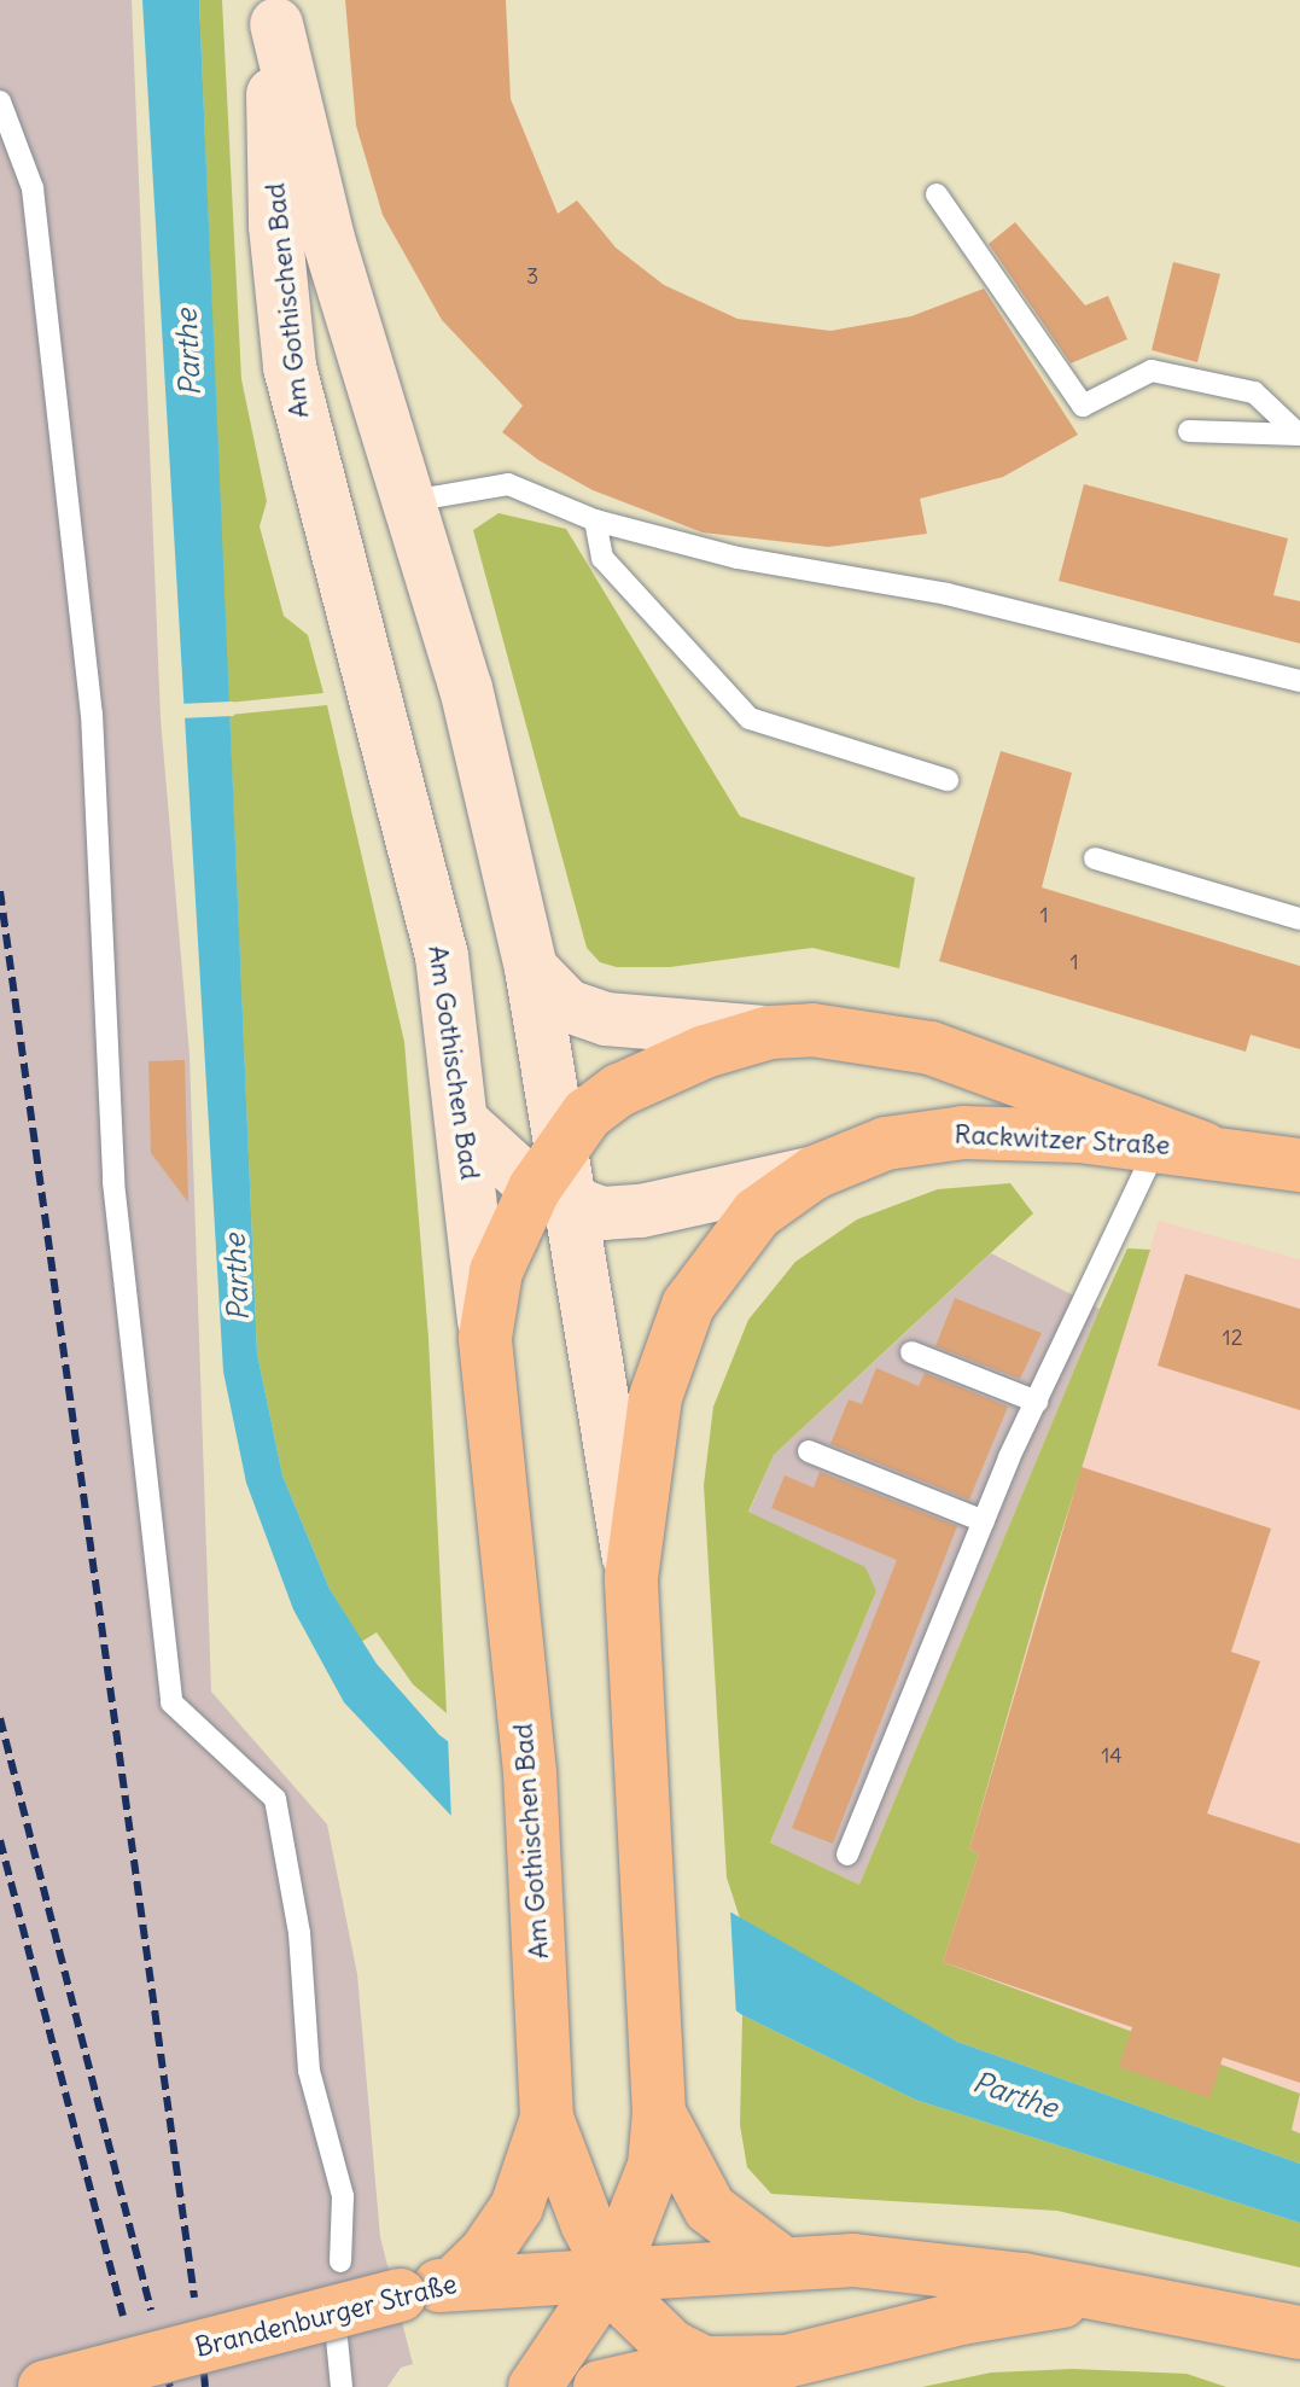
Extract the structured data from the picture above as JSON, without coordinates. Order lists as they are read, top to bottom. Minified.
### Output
{"streets":{"main road":["Am Gothischen Bad","Rackwitzer Straße","Brandenburger Straße"]},"crossings":[["Am Gothischen Bad","Rackwitzer Straße"],["Am Gothischen Bad","Brandenburger Straße"]],"water":["Parthe"],"house_numbers":["3","1","1","12","14"]}
